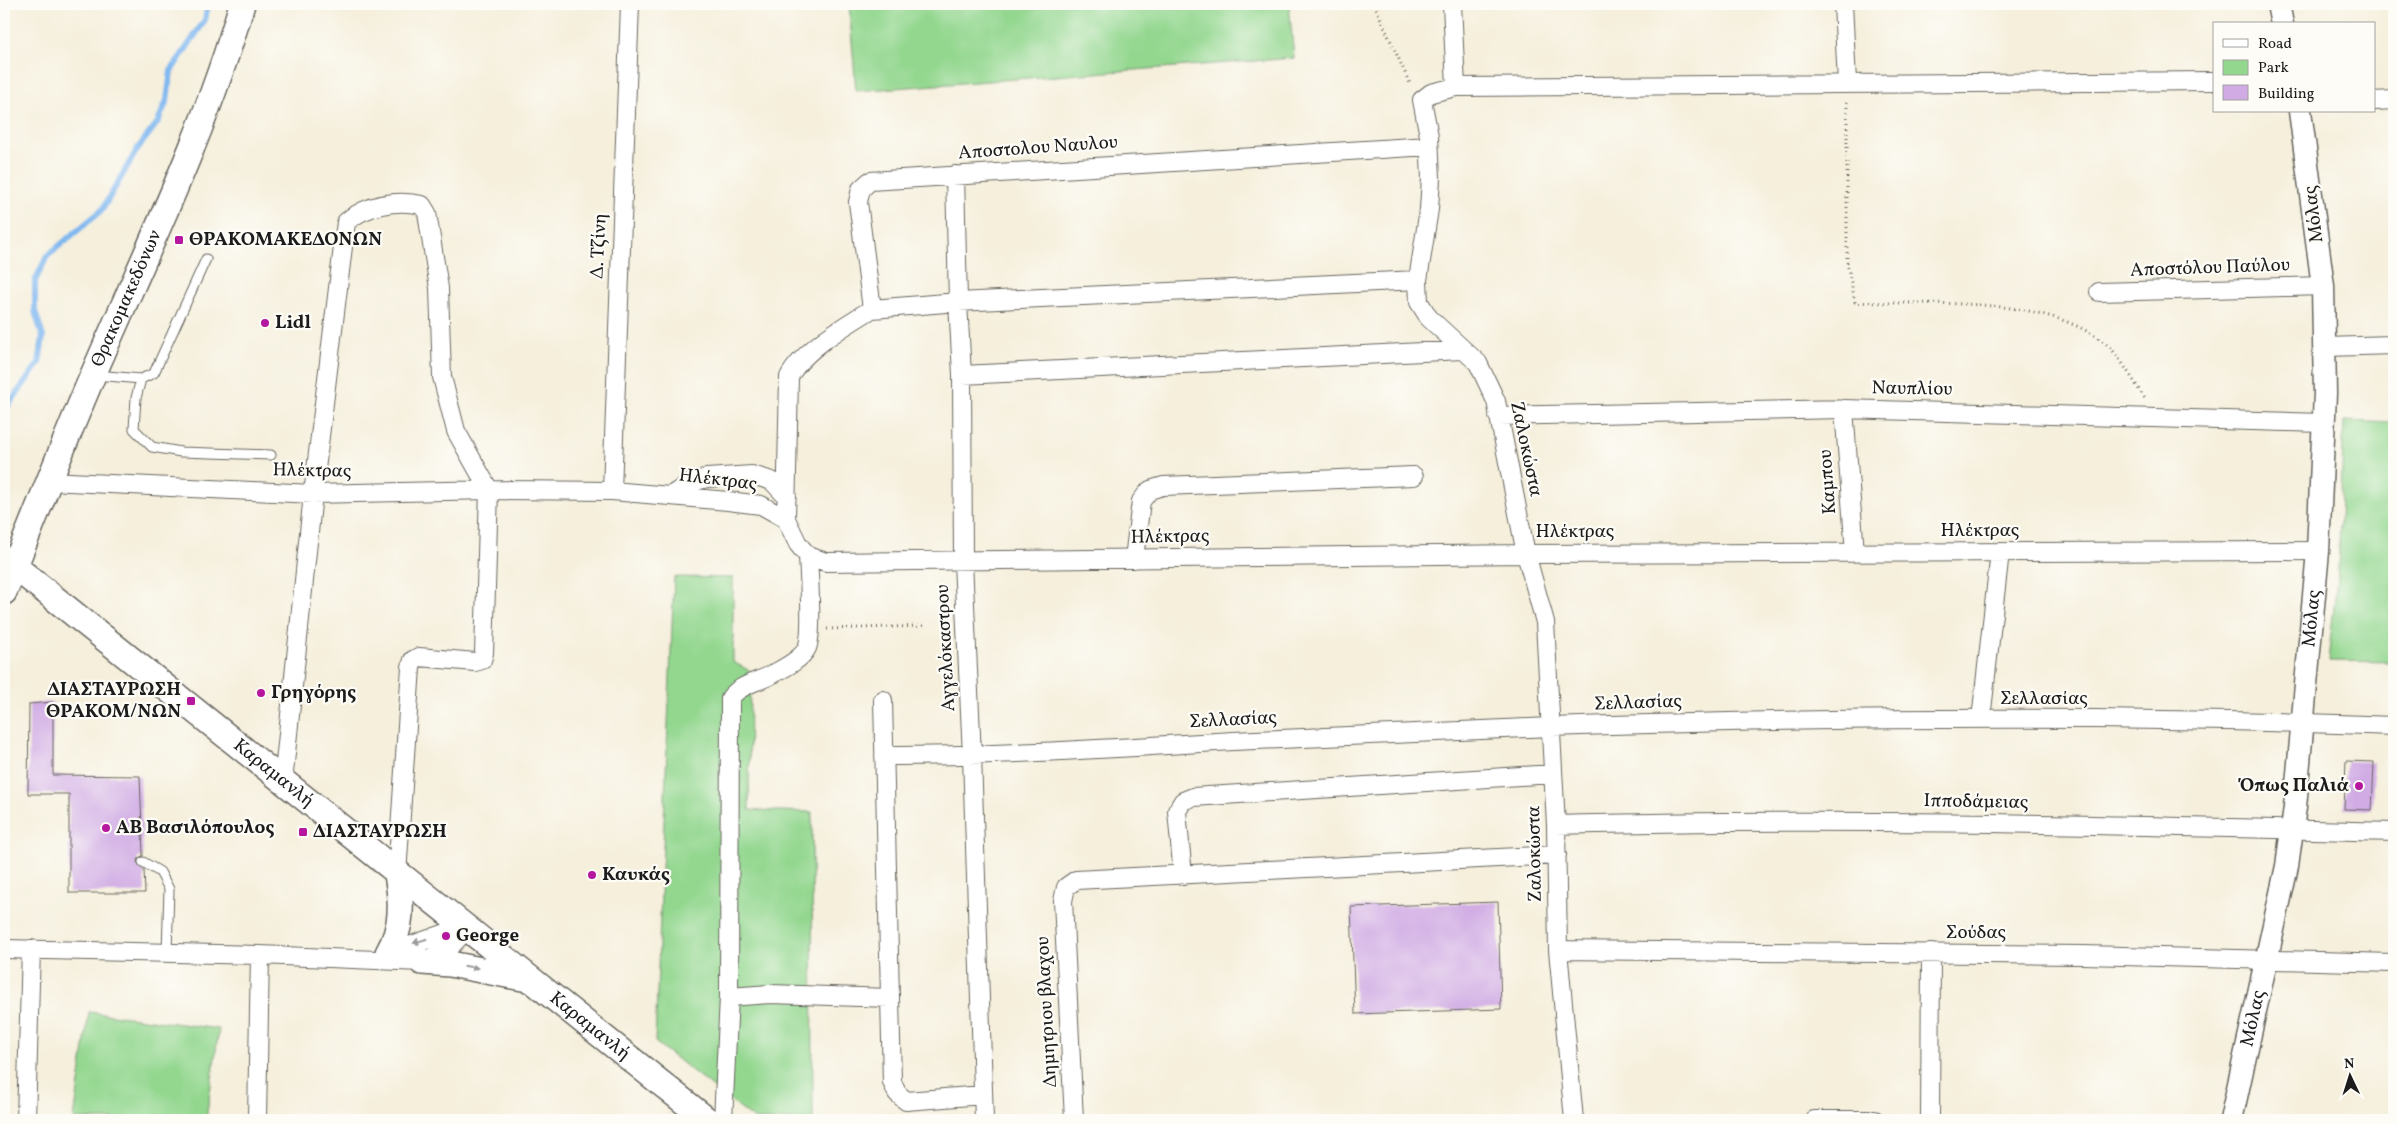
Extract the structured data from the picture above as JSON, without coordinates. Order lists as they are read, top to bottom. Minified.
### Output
{"streets":{"main road":["Θρακομακεδόνων","Καραμανλή"],"street":["Αποστολου Ναυλου","Μόλας","Δ. Τζίνη","Αποστόλου Παύλου","Ναυπλίου","Ζαλοκώστα","Ηλέκτρας","Καμπου","Αγγελόκαστρου","Σελλασίας","Ιπποδάμειας","Σούδας","Δημητριου βλαχου"]},"crossings":[["Αποστολου Ναυλου","Ζαλοκώστα"],["Αποστολου Ναυλου","Αγγελόκαστρου"],["Μόλας","Αποστόλου Παύλου"],["Μόλας","Ναυπλίου"],["Μόλας","Ηλέκτρας"],["Μόλας","Σελλασίας"],["Μόλας","Ιπποδάμειας"],["Μόλας","Σούδας"],["Δ. Τζίνη","Ηλέκτρας"],["Θρακομακεδόνων","Ηλέκτρας"],["Θρακομακεδόνων","Καραμανλή"],["Ναυπλίου","Ζαλοκώστα"],["Ναυπλίου","Καμπου"],["Ζαλοκώστα","Ηλέκτρας"],["Ζαλοκώστα","Σελλασίας"],["Ζαλοκώστα","Ιπποδάμειας"],["Ζαλοκώστα","Σούδας"],["Ηλέκτρας","Καμπου"],["Ηλέκτρας","Αγγελόκαστρου"],["Αγγελόκαστρου","Σελλασίας"]],"places":{"transit":["ΘΡΑΚΟΜΑΚΕΔΟΝΩΝ","ΔΙΑΣΤΑΥΡΩΣΗ ΘΡΑΚΟΜ/ΝΩΝ","ΔΙΑΣΤΑΥΡΩΣΗ"],"other":["Lidl","Γρηγόρης","Όπως Παλιά","ΑΒ Βασιλόπουλος","Καυκάς","George"]},"legend":["Road","Park","Building"],"north":"top"}
